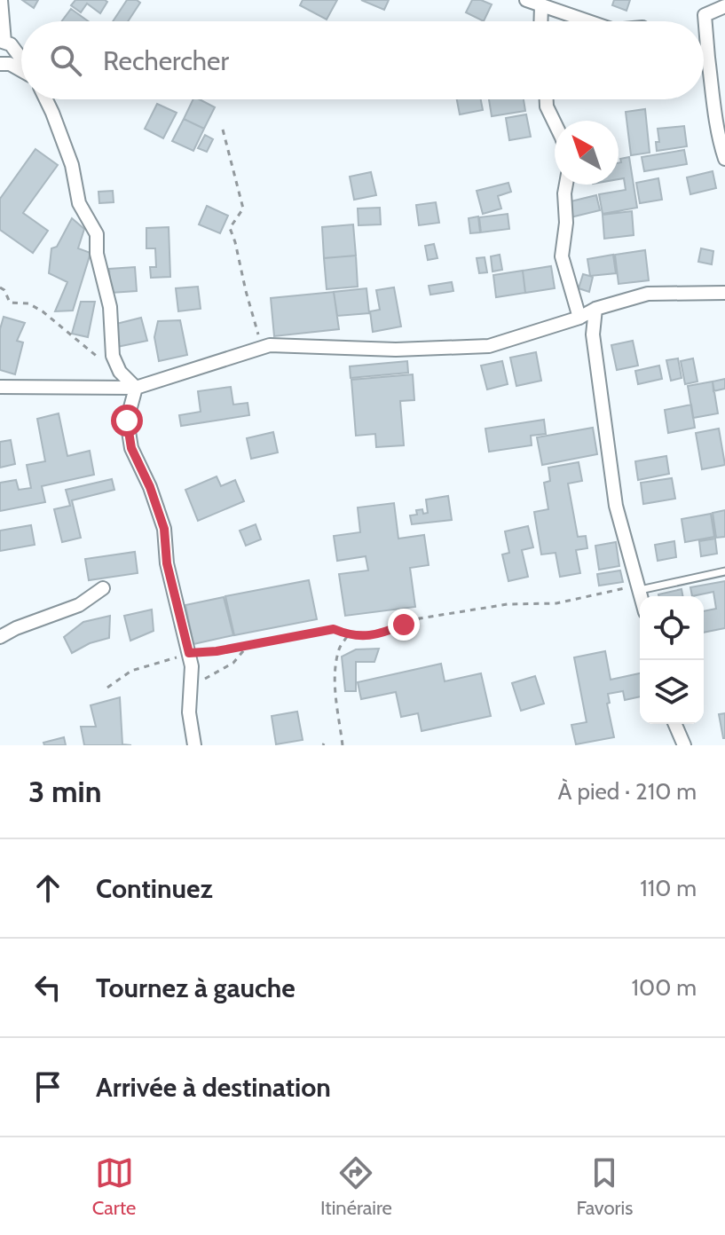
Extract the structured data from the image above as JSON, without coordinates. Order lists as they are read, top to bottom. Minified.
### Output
{"north":"top left","page":{"search":"Rechercher","heading":["3 min","À pied · 210 m"],"list":[["Continuez","110 m"],["Tournez à gauche","100 m"],"Arrivée à destination"],"nav":["Carte","Itinéraire","Favoris"]}}
